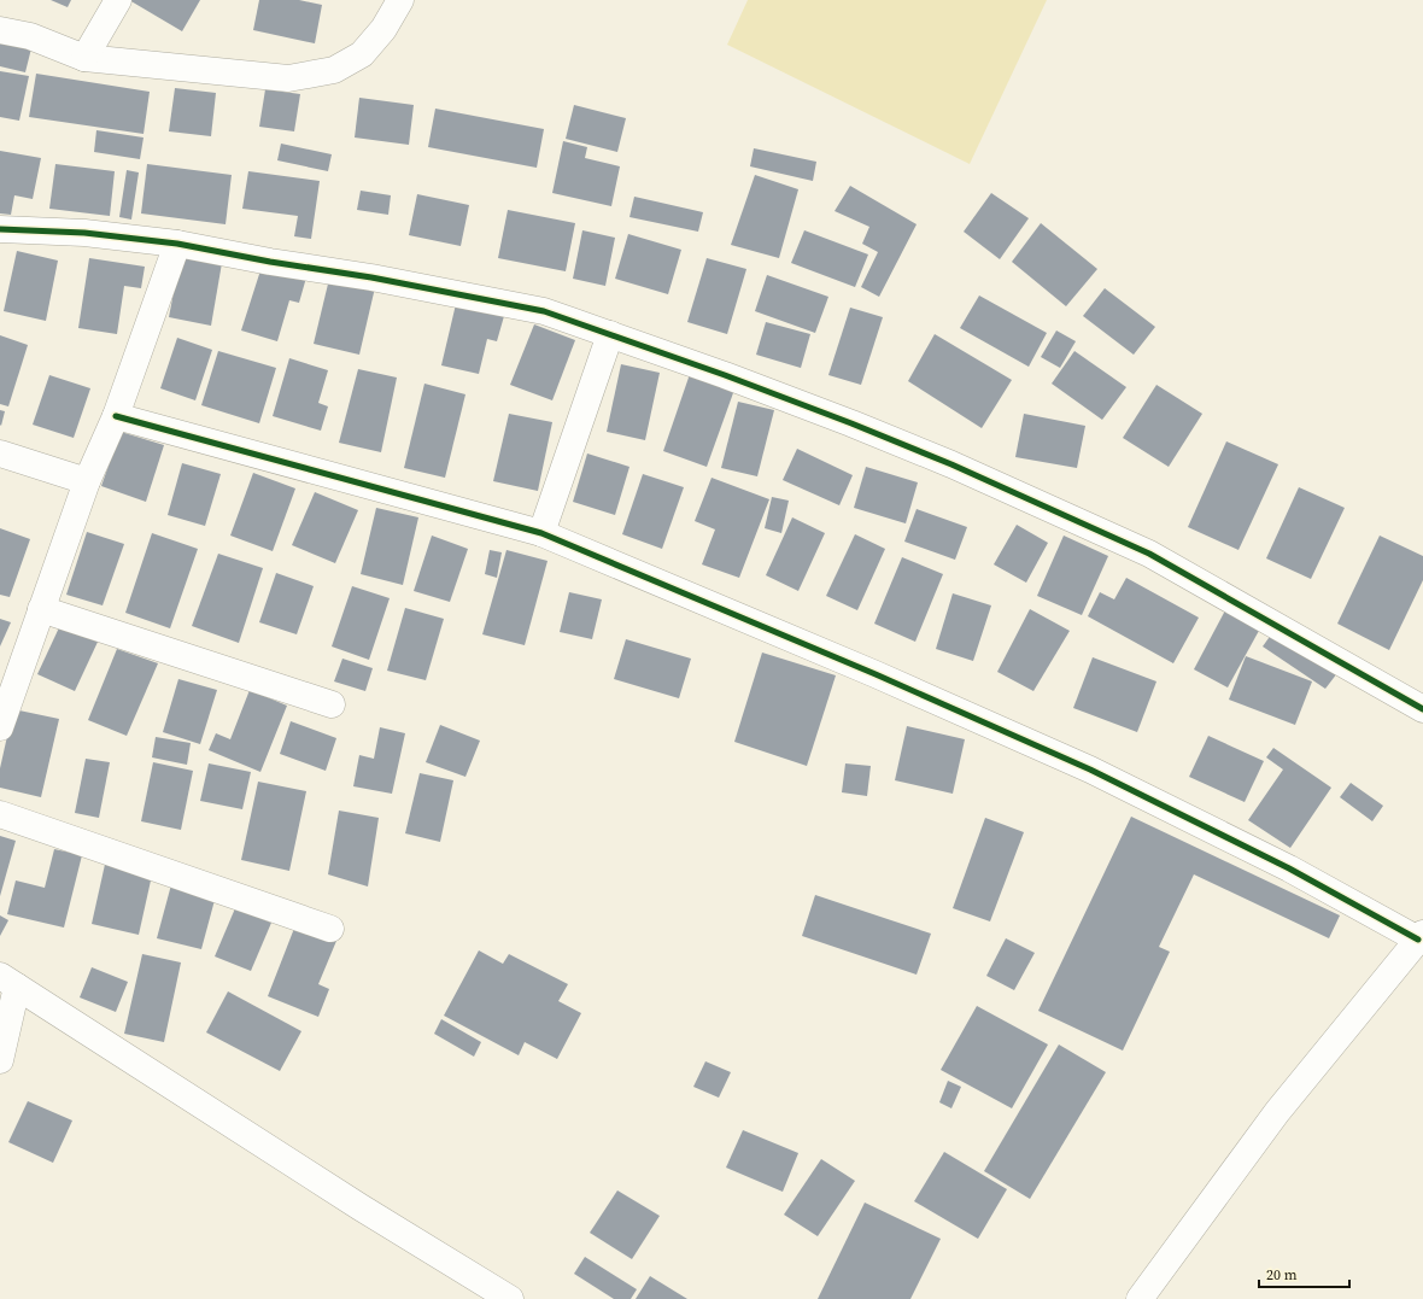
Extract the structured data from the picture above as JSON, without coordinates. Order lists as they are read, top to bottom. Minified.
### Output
{"scale_bar":"20 m"}
